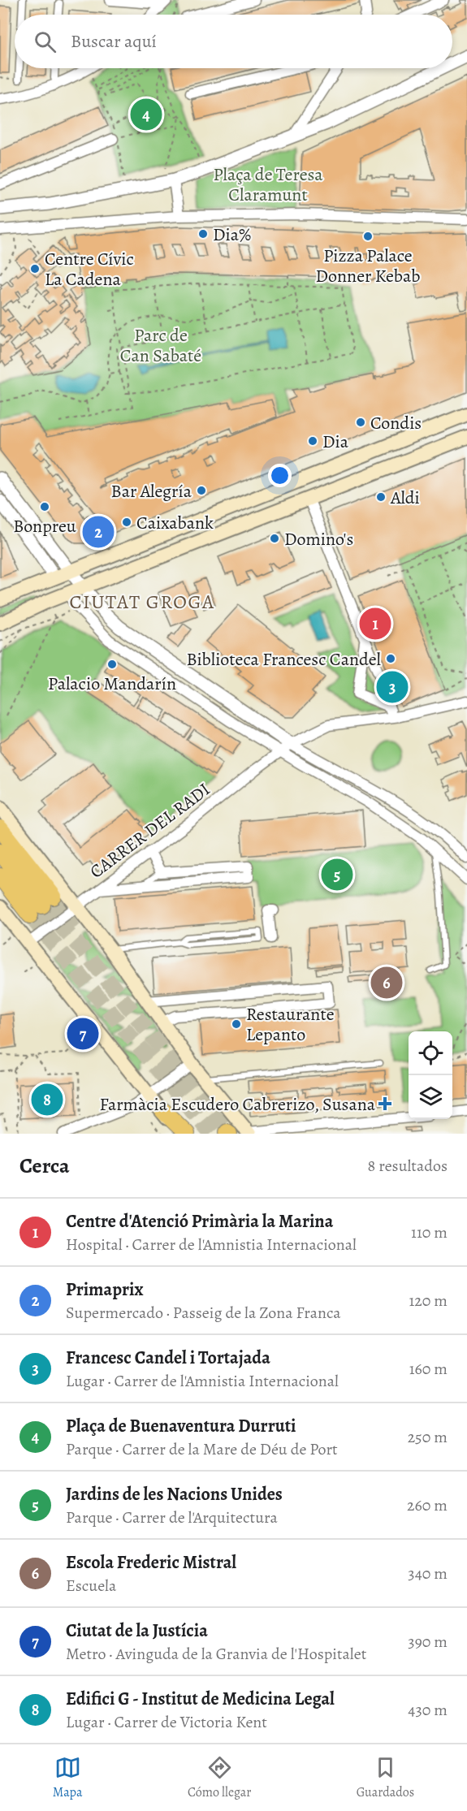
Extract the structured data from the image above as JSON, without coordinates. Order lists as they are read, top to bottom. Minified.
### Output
{"streets":{"street":["CARRER DEL RADI"]},"districts":["CIUTAT GROGA"],"parks":["Plaça de Teresa Claramunt","Parc de Can Sabaté"],"places":{"other":["Dia%","Pizza Palace Donner Kebab","Centre Cívic La Cadena","Condis","Dia","Bar Alegría","Aldi","Bonpreu","Caixabank","Domino's","Biblioteca Francesc Candel","Palacio Mandarín","Restaurante Lepanto"],"health":["Farmàcia Escudero Cabrerizo, Susana"]},"page":{"search":"Buscar aquí","pins":["4","2","1","3","5","6","7","8"],"heading":["Cerca","8 resultados"],"list":[{"mark":"1","name":"Centre d'Atenció Primària la Marina","note":"Hospital · Carrer de l'Amnistia Internacional","value":"110 m"},{"mark":"2","name":"Primaprix","note":"Supermercado · Passeig de la Zona Franca","value":"120 m"},{"mark":"3","name":"Francesc Candel i Tortajada","note":"Lugar · Carrer de l'Amnistia Internacional","value":"160 m"},{"mark":"4","name":"Plaça de Buenaventura Durruti","note":"Parque · Carrer de la Mare de Déu de Port","value":"250 m"},{"mark":"5","name":"Jardins de les Nacions Unides","note":"Parque · Carrer de l'Arquitectura","value":"260 m"},{"mark":"6","name":"Escola Frederic Mistral","note":"Escuela","value":"340 m"},{"mark":"7","name":"Ciutat de la Justícia","note":"Metro · Avinguda de la Granvia de l'Hospitalet","value":"390 m"},{"mark":"8","name":"Edifici G - Institut de Medicina Legal","note":"Lugar · Carrer de Victoria Kent","value":"430 m"}],"nav":["Mapa","Cómo llegar","Guardados"]}}
